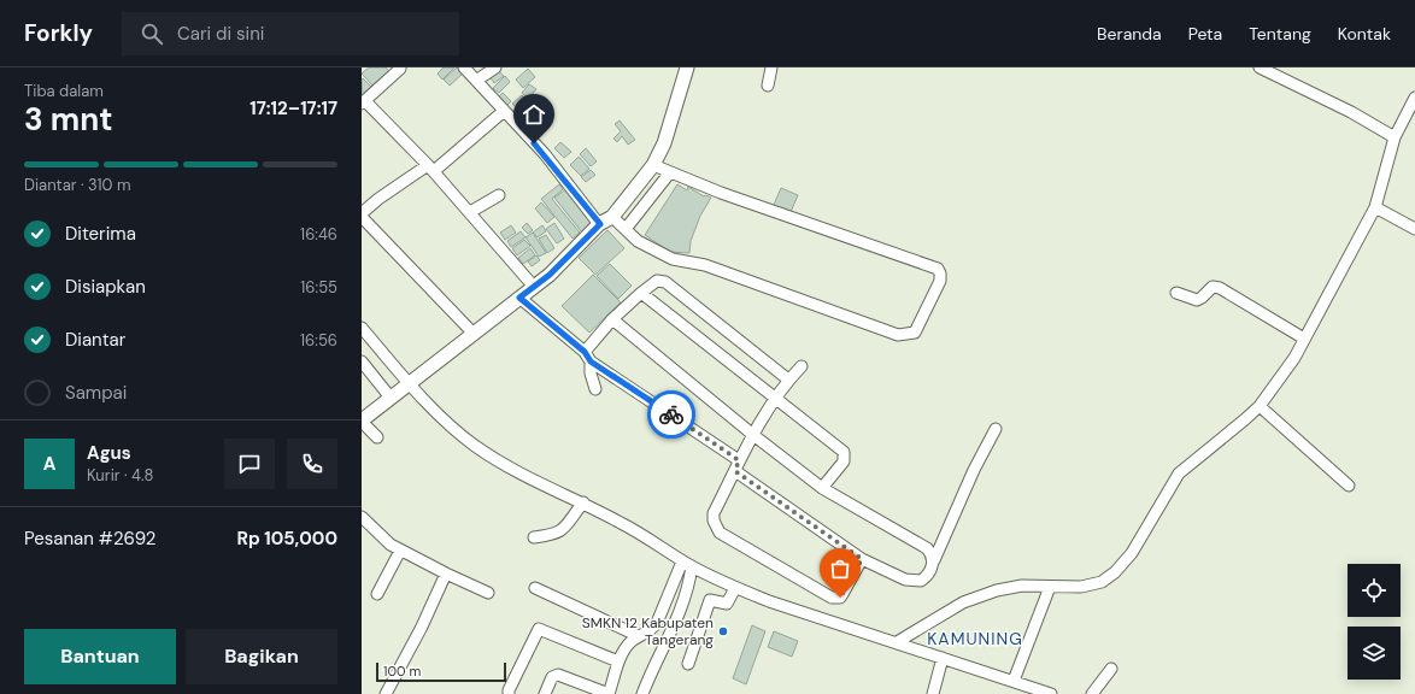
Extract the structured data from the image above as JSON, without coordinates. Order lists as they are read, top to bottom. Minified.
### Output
{"districts":["KAMUNING"],"places":["SMKN 12 Kabupaten Tangerang"],"scale_bar":"100 m","page":{"header":"Forkly","search":"Cari di sini","nav":["Beranda","Peta","Tentang","Kontak"],"heading":["3 mnt","Tiba dalam","17:12–17:17"],"panel":["Agus","Kurir · 4.8","Pesanan #2692","Rp 105,000"],"bar":"Diantar · 310 m","list":[["Diterima","16:46"],["Disiapkan","16:55"],["Diantar","16:56"],"Sampai"],"round":"A","buttons":["Bantuan","Bagikan"],"scale":"100 m"}}
